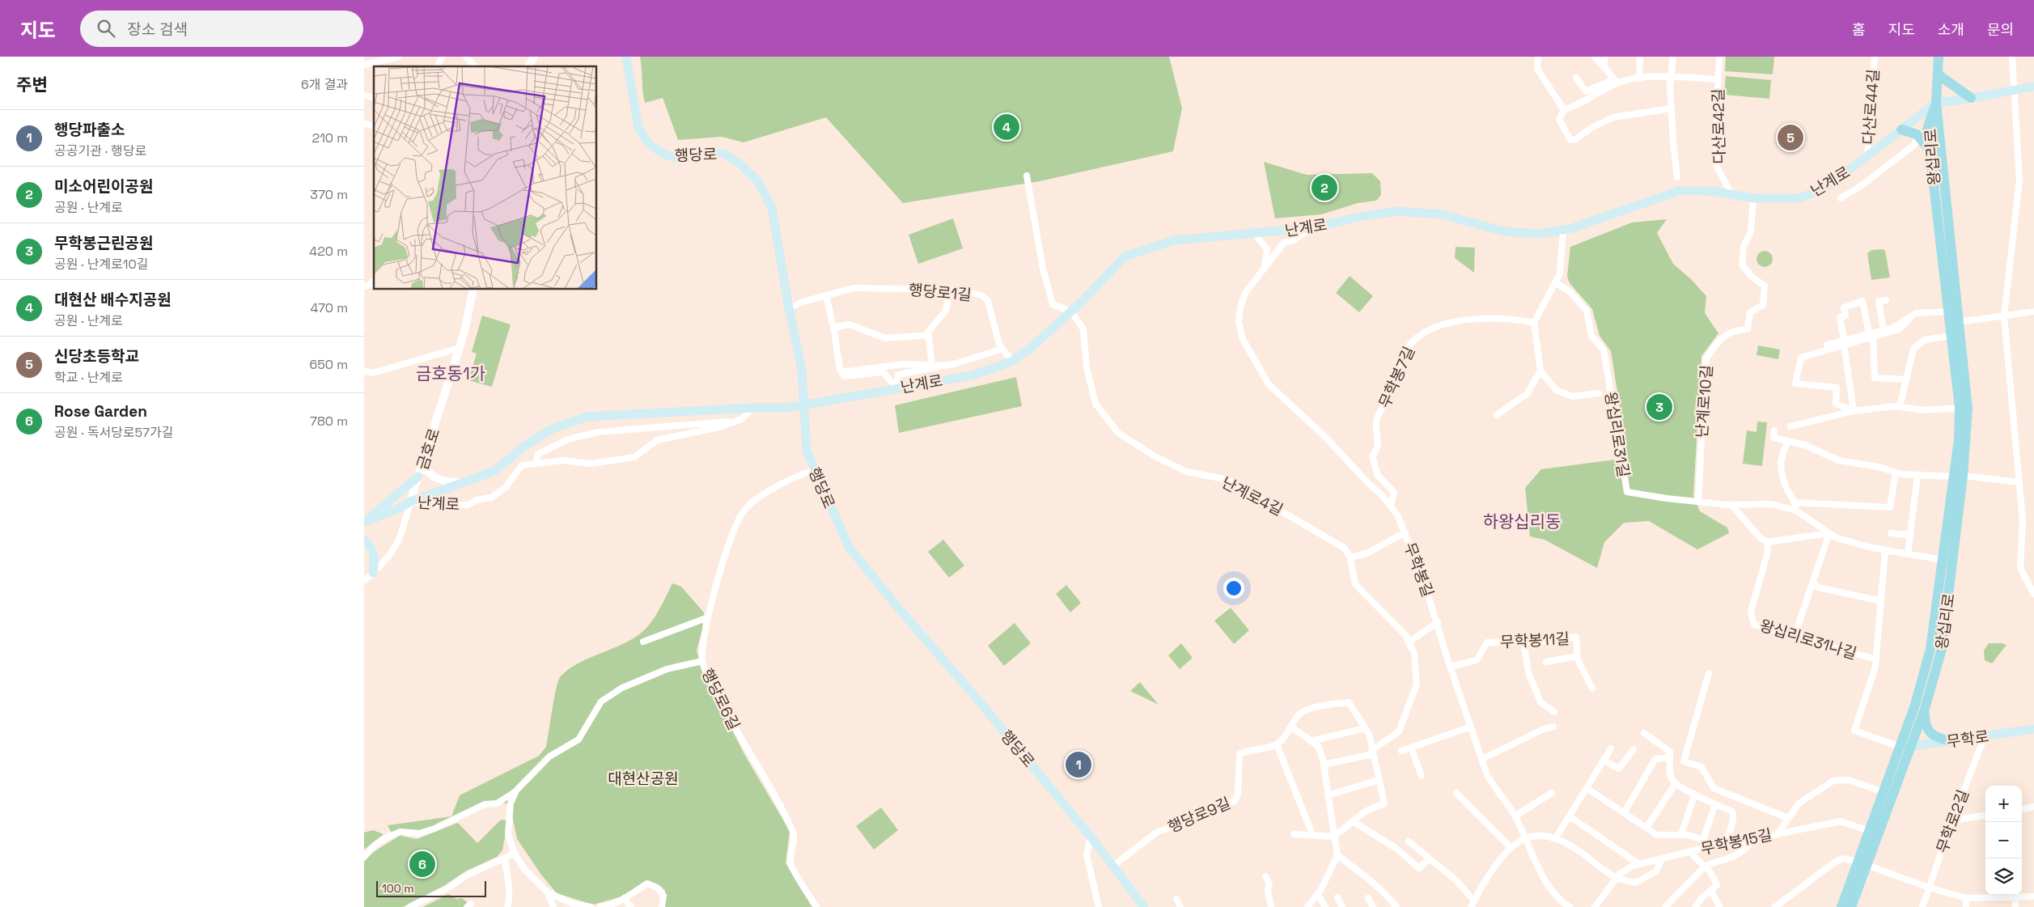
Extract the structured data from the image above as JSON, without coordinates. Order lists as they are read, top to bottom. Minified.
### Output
{"streets":{"main road":["행당로","왕십리로","난계로","무학로"],"street":["다산로44길","다산로42길","행당로1길","무학봉7길","난계로10길","왕십리로31길","금호로","난계로4길","무학봉길","왕십리로31나길","무학봉11길","행당로6길","행당로9길","무학로2길","무학봉15길"]},"crossings":[["다산로44길","난계로"],["다산로42길","난계로"],["행당로","난계로"],["행당로","행당로1길"],["행당로","행당로6길"],["행당로","행당로9길"],["왕십리로","난계로"],["왕십리로","왕십리로31길"],["왕십리로","무학로"],["왕십리로","무학봉15길"],["난계로","행당로1길"],["난계로","난계로10길"],["난계로","금호로"],["난계로","난계로4길"],["난계로","무학봉길"],["무학봉7길","무학봉길"],["난계로10길","왕십리로31길"],["무학봉길","무학봉11길"],["무학로","무학로2길"]],"districts":["금호동1가","하왕십리동"],"parks":["대현산공원"],"scale_bar":"100 m","page":{"header":"지도","search":"장소 검색","nav":["홈","지도","소개","문의"],"heading":["주변","6개 결과"],"list":[{"mark":"1","name":"행당파출소","note":"공공기관 · 행당로","value":"210 m"},{"mark":"2","name":"미소어린이공원","note":"공원 · 난계로","value":"370 m"},{"mark":"3","name":"무학봉근린공원","note":"공원 · 난계로10길","value":"420 m"},{"mark":"4","name":"대현산 배수지공원","note":"공원 · 난계로","value":"470 m"},{"mark":"5","name":"신당초등학교","note":"학교 · 난계로","value":"650 m"},{"mark":"6","name":"Rose Garden","note":"공원 · 독서당로57가길","value":"780 m"}],"pins":["4","5","2","3","1","6"],"map_buttons":["+","−"],"scale":"100 m"}}
